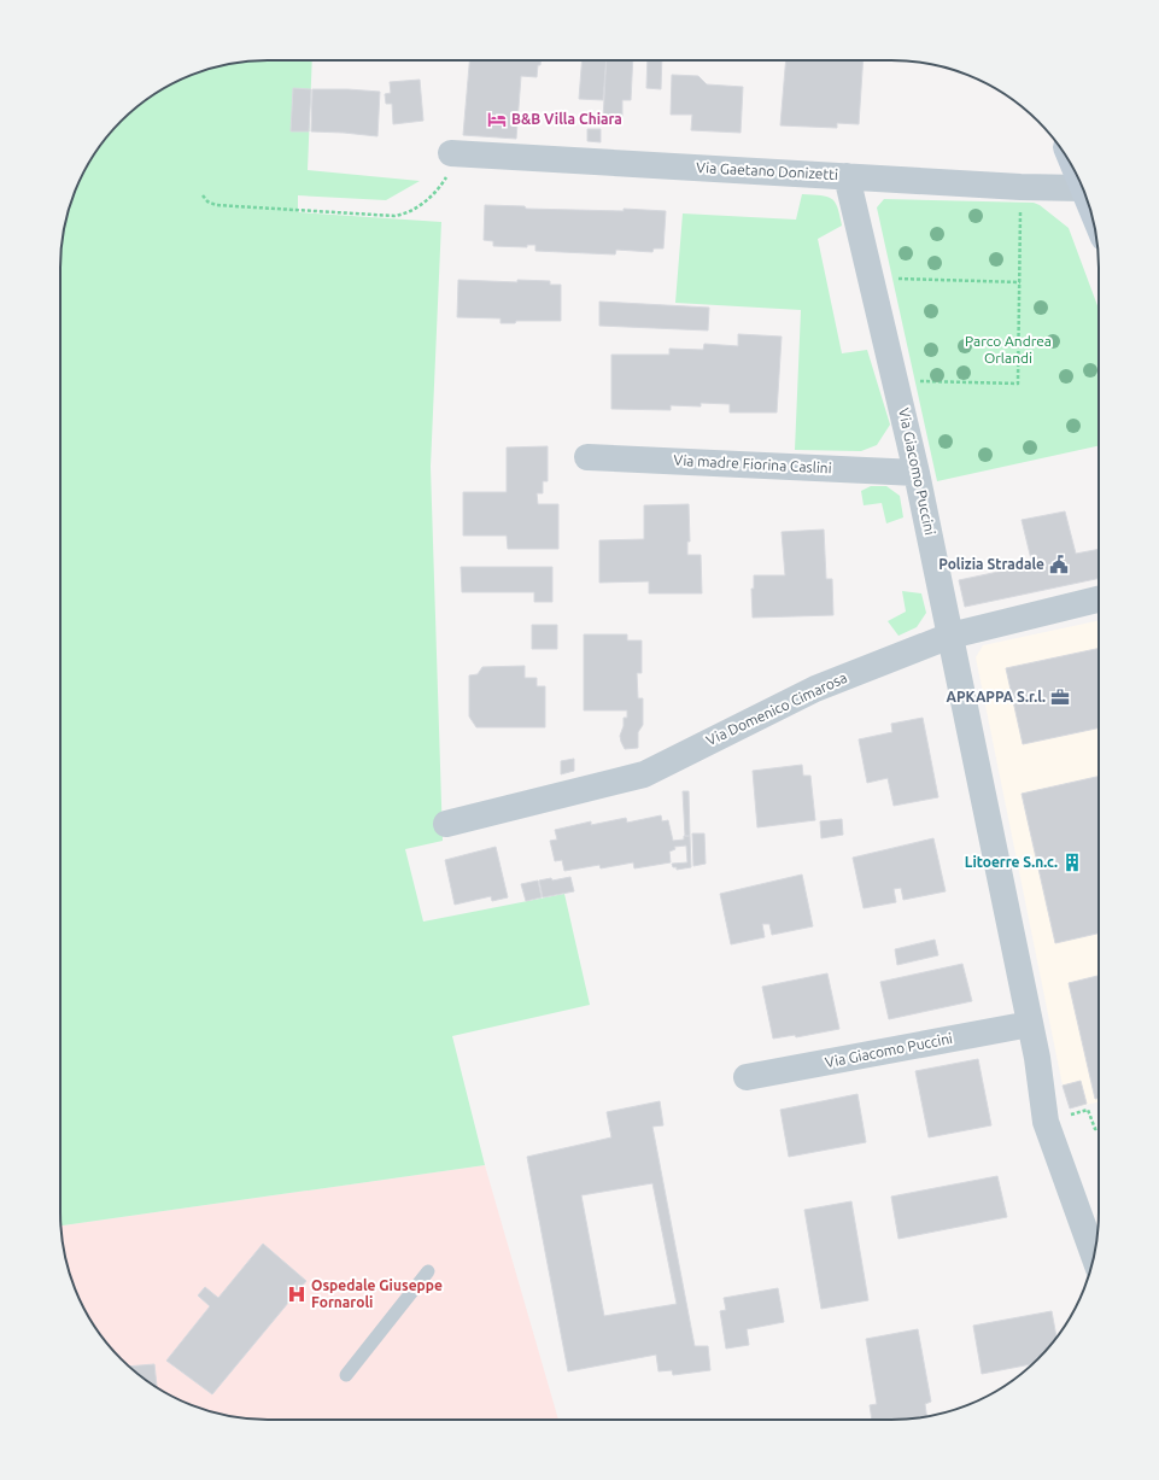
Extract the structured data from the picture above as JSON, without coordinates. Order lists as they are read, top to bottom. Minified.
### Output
{"streets":{"street":["Via Gaetano Donizetti","Via madre Fiorina Caslini","Via Giacomo Puccini","Via Domenico Cimarosa"]},"crossings":[["Via Gaetano Donizetti","Via Giacomo Puccini"],["Via madre Fiorina Caslini","Via Giacomo Puccini"],["Via Giacomo Puccini","Via Domenico Cimarosa"]],"parks":["Parco Andrea Orlandi"],"places":{"hotel":["B&B Villa Chiara"],"public building":["Polizia Stradale"],"office":["APKAPPA S.r.l."],"building":["Litoerre S.n.c."],"hospital":["Ospedale Giuseppe Fornaroli"]}}
